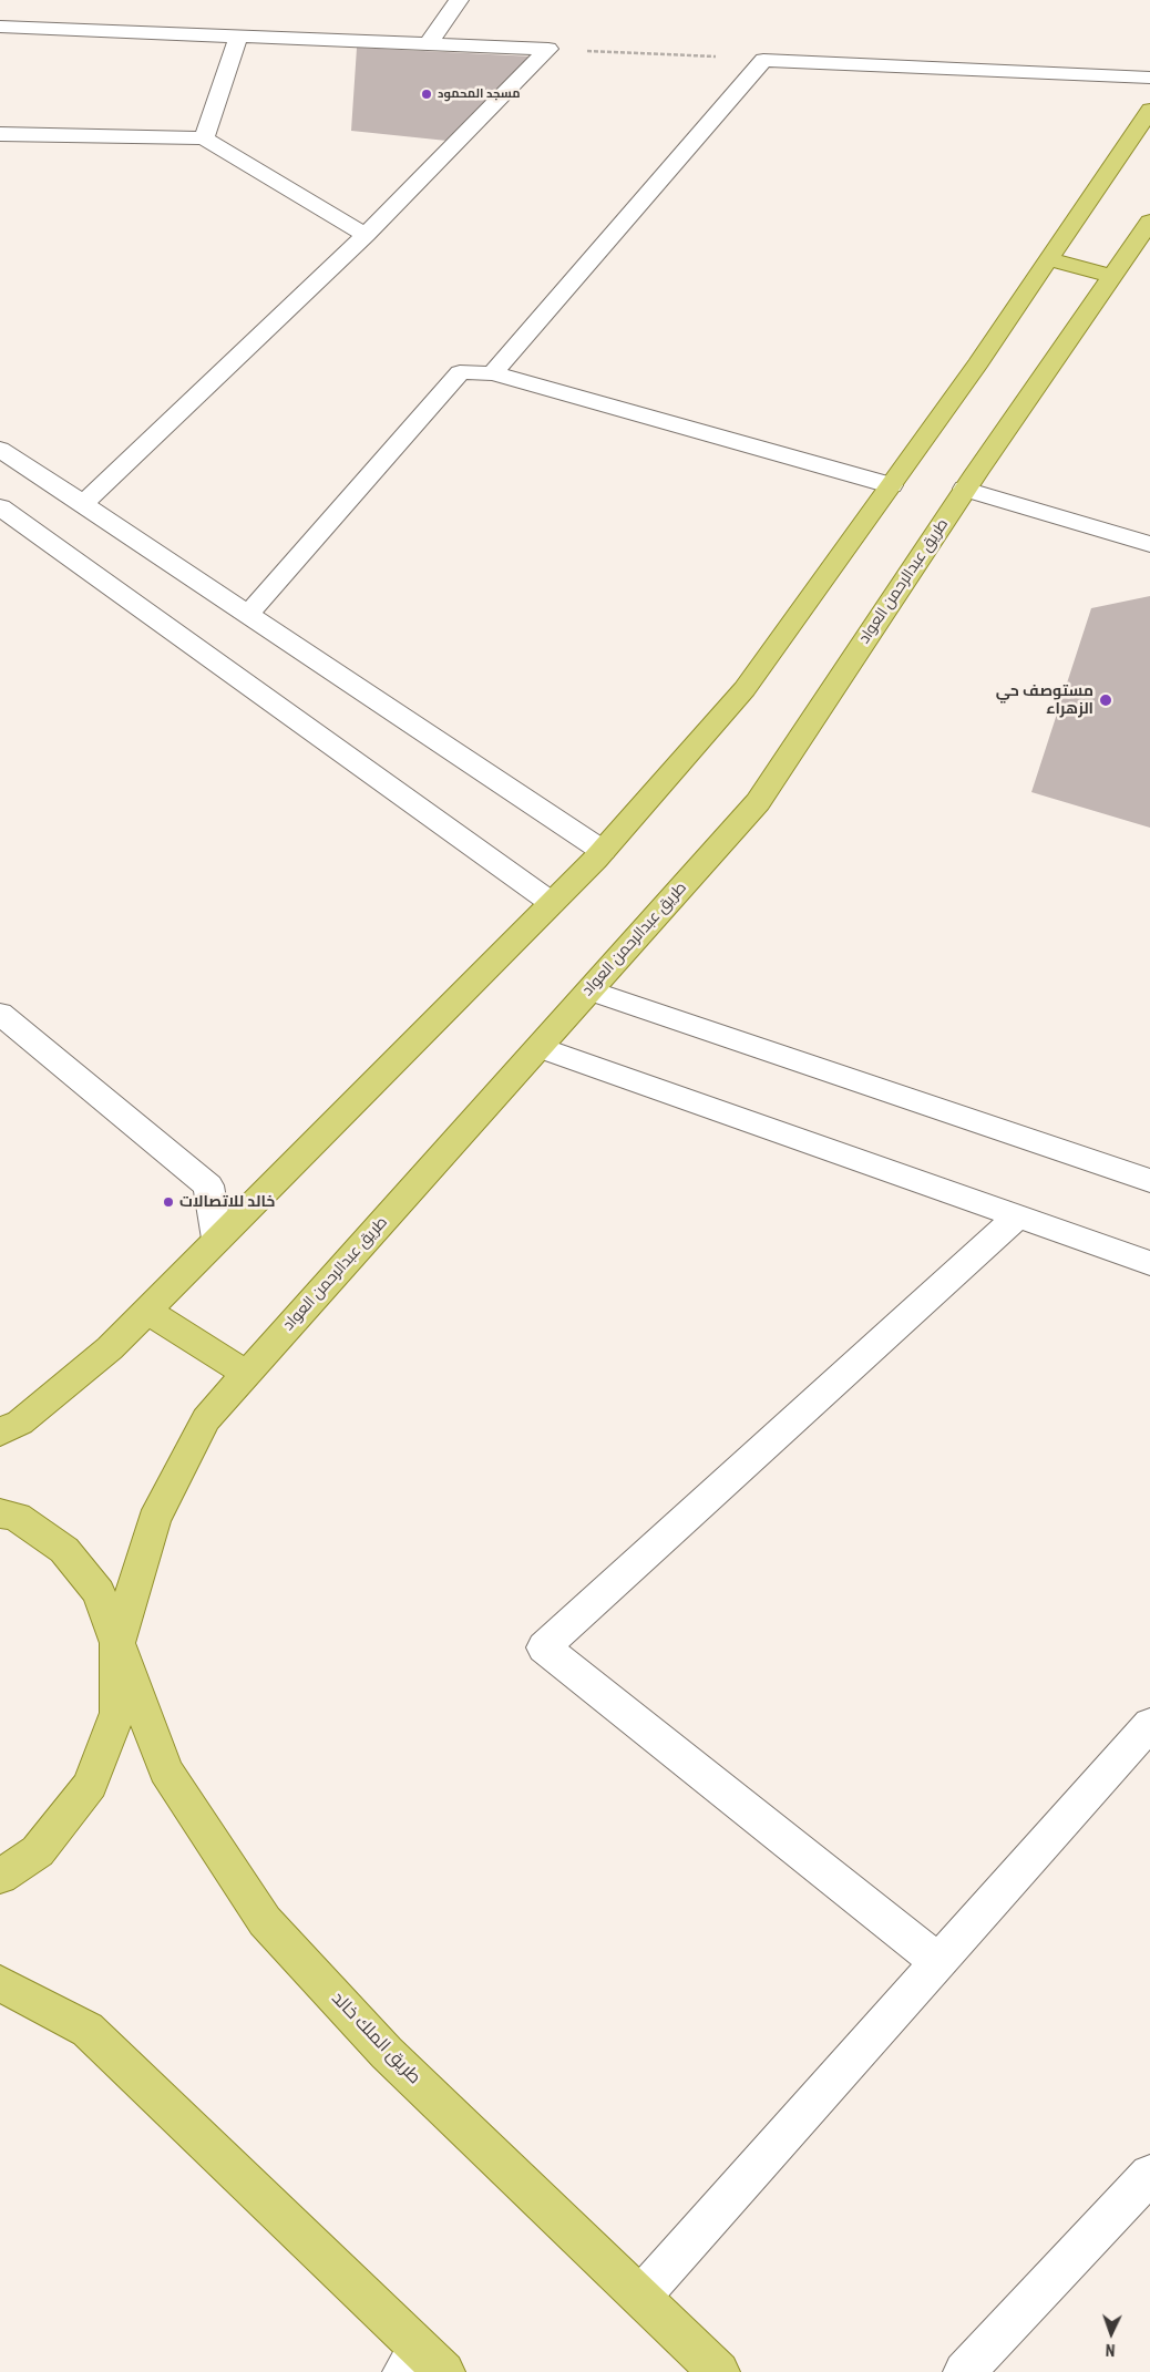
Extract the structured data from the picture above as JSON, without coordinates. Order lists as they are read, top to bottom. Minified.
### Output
{"streets":{"main road":["طريق عبدالرحمن العواد","طريق الملك خالد"]},"crossings":[["طريق عبدالرحمن العواد","طريق الملك خالد"]],"places":["مسجد المحمود","مستوصف حي الزهراء","خالد للاتصالات"],"north":"bottom"}
